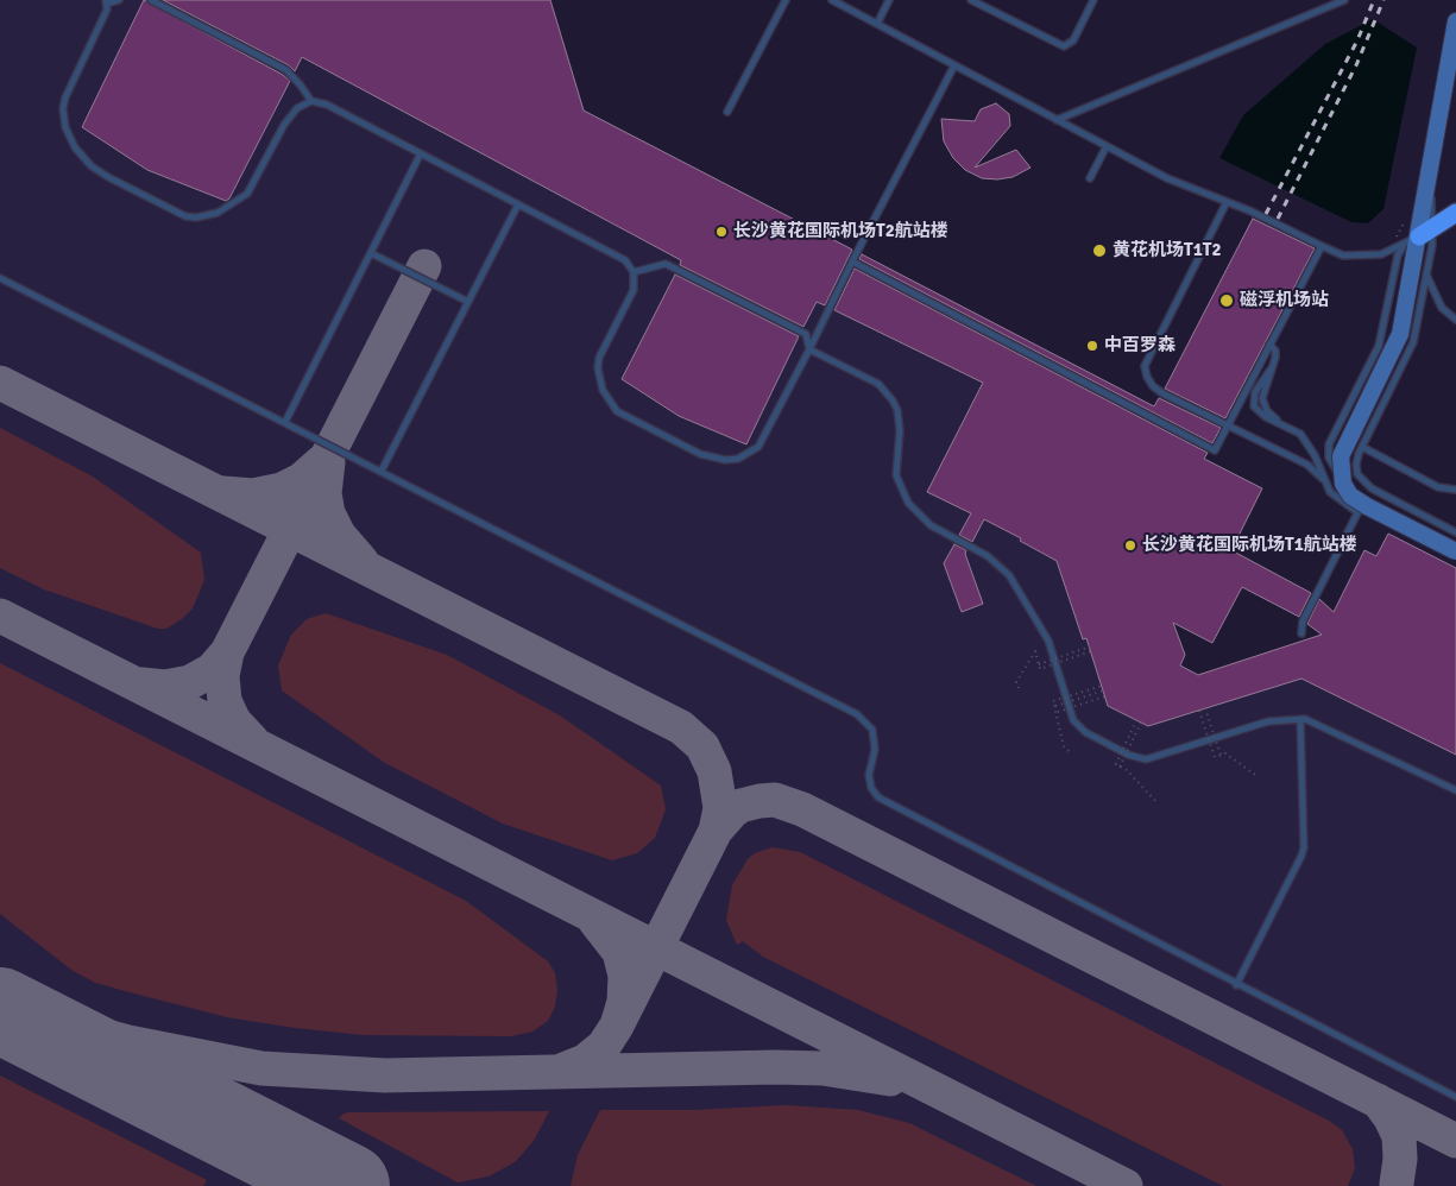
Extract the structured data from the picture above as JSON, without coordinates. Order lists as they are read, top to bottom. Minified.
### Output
{"places":["长沙黄花国际机场T2航站楼","黄花机场T1T2","磁浮机场站","中百罗森","长沙黄花国际机场T1航站楼"]}
